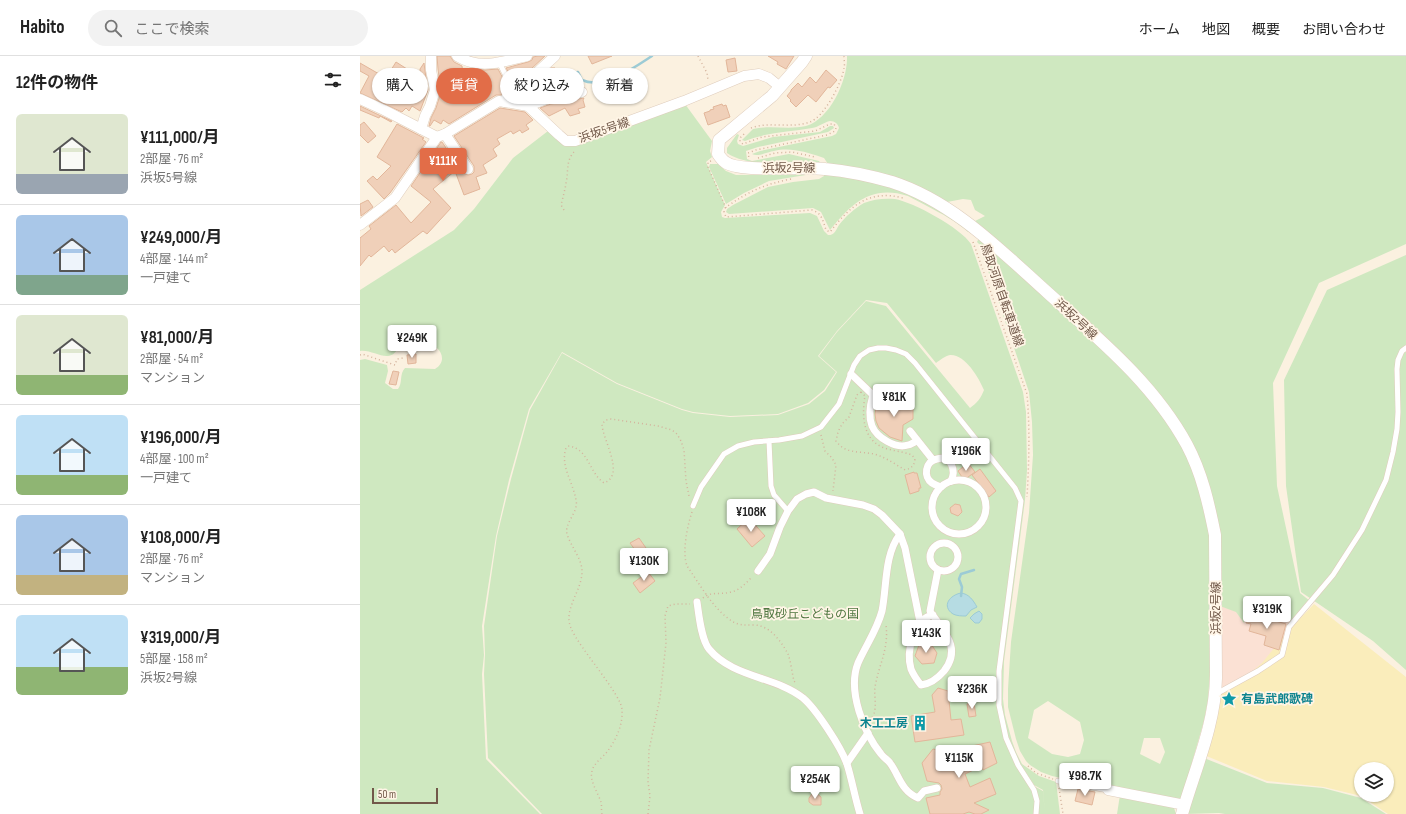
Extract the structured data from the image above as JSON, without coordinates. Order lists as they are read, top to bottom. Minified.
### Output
{"streets":{"street":["浜坂5号線","浜坂2号線"],"path":["鳥取河原自転車道線"]},"parks":["鳥取砂丘こどもの国"],"places":{"place":["有島武郎歌碑"],"building":["木工工房"]},"scale_bar":"50 m","page":{"header":"Habito","search":"ここで検索","nav":["ホーム","地図","概要","お問い合わせ"],"heading":"12件の物件","chip":["購入","賃貸","絞り込み","新着"],"list":[{"name":"¥111,000/月","note":"2部屋 · 76 m² · 浜坂5号線"},{"name":"¥249,000/月","note":"4部屋 · 144 m² · 一戸建て"},{"name":"¥81,000/月","note":"2部屋 · 54 m² · マンション"},{"name":"¥196,000/月","note":"4部屋 · 100 m² · 一戸建て"},{"name":"¥108,000/月","note":"2部屋 · 76 m² · マンション"},{"name":"¥319,000/月","note":"5部屋 · 158 m² · 浜坂2号線"}],"price":["¥111K","¥249K","¥81K","¥196K","¥108K","¥130K","¥319K","¥143K","¥236K","¥115K","¥98.7K","¥254K"],"scale":"50 m"}}
